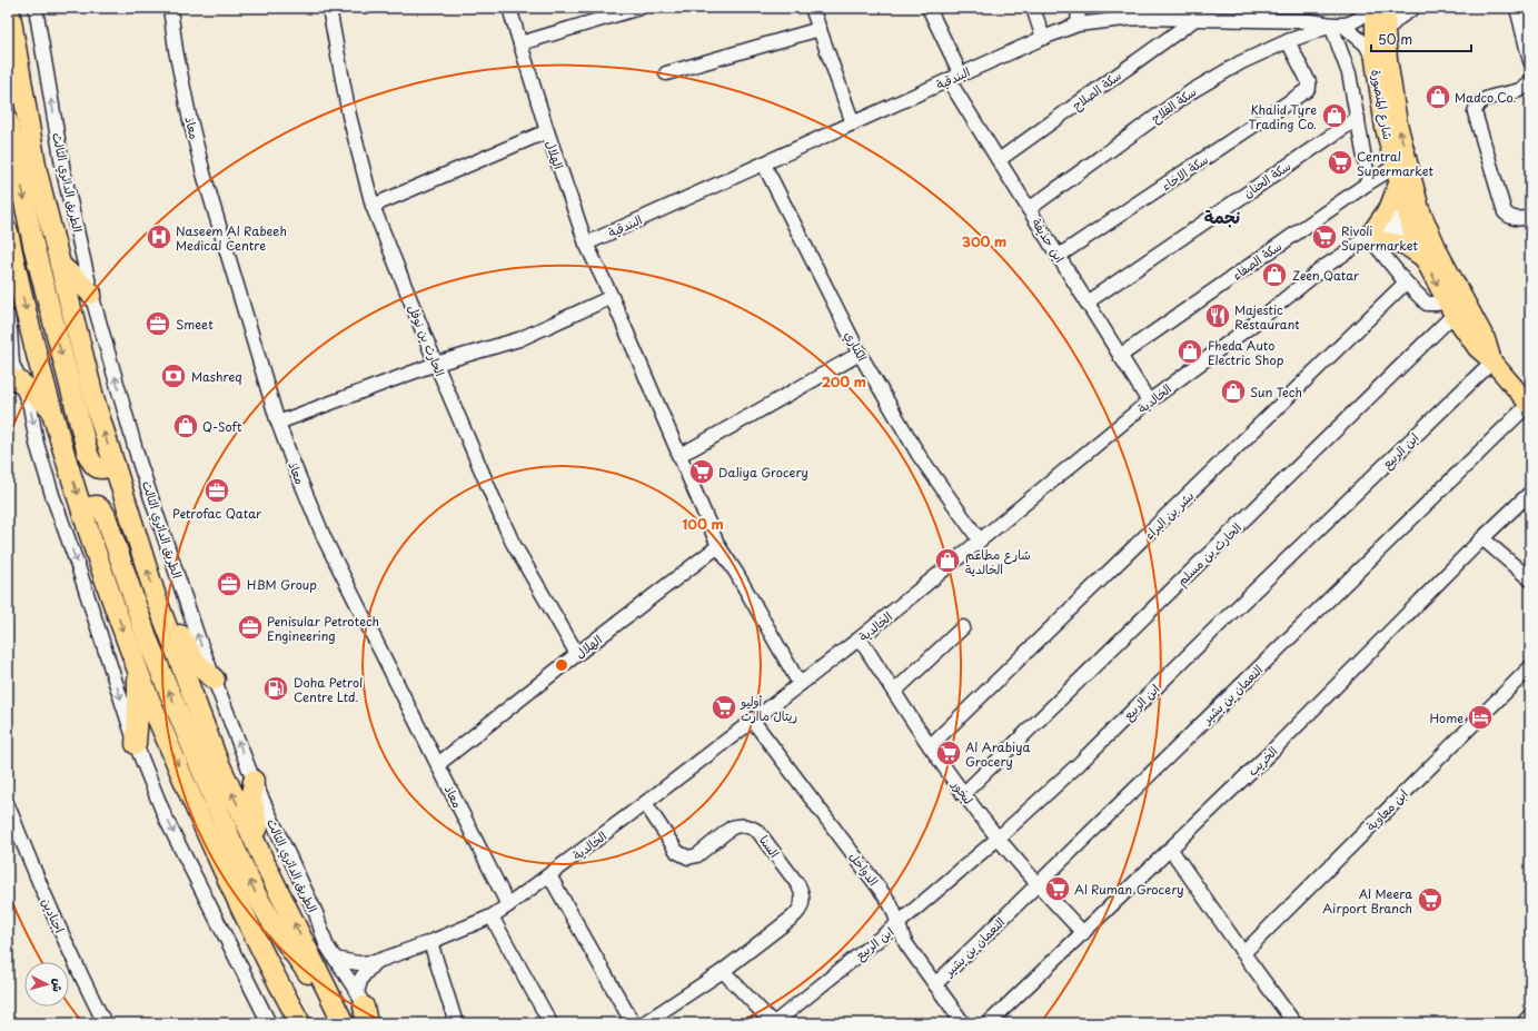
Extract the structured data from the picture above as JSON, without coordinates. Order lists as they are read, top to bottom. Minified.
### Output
{"streets":{"highway":["الطريق الدائري الثالث"],"main road":["شارع المنصورة"],"street":["البندقية","سكة الصلاح","سكة الفلاح","معاذ","الهلال","سكة الاخاء","سكة الحنان","ابن حذيفة","سكة الصفاء","الحارث بن نوفل","الكناري","الخالدية","ابن الربيع","بشر بن البراء","الحارث بن مسلم","النعمان بن بشير","الخريب","لبخور","ابن معاوية","السنا","الدواخل","اجنادين"]},"crossings":[["البندقية","سكة الصلاح"],["البندقية","سكة الفلاح"],["البندقية","شارع المنصورة"],["البندقية","الهلال"],["البندقية","ابن حذيفة"],["البندقية","الكناري"],["سكة الصلاح","ابن حذيفة"],["سكة الفلاح","سكة الاخاء"],["سكة الفلاح","ابن حذيفة"],["شارع المنصورة","سكة الصفاء"],["شارع المنصورة","الخالدية"],["شارع المنصورة","ابن الربيع"],["شارع المنصورة","الحارث بن مسلم"],["شارع المنصورة","النعمان بن بشير"],["معاذ","الهلال"],["معاذ","الخالدية"],["الهلال","الحارث بن نوفل"],["الهلال","الخالدية"],["سكة الاخاء","ابن حذيفة"],["سكة الحنان","ابن حذيفة"],["الطريق الدائري الثالث","الخالدية"],["ابن حذيفة","سكة الصفاء"],["ابن حذيفة","الخالدية"],["الكناري","الخالدية"],["الخالدية","لبخور"],["الخالدية","السنا"],["الخالدية","الدواخل"],["ابن الربيع","لبخور"],["ابن الربيع","الدواخل"],["بشر بن البراء","لبخور"],["الحارث بن مسلم","لبخور"],["النعمان بن بشير","لبخور"],["النعمان بن بشير","الدواخل"],["الخريب","لبخور"]],"districts":["نجمة"],"places":{"shop":["Madco Co.","Khalid Tyre Trading Co.","Zeen Qatar","Fheda Auto Electric Shop","Sun Tech","Q-Soft","شارع مطاعم الخالدية"],"supermarket":["Central Supermarket","Rivoli Supermarket","Daliya Grocery","أوليو ريتال ماارت","Al Arabiya Grocery","Al Ruman Grocery","Al Meera Airport Branch"],"hospital":["Naseem Al Rabeeh Medical Centre"],"restaurant":["Majestic Restaurant"],"office":["Smeet","Petrofac Qatar","HBM Group","Penisular Petrotech Engineering"],"bank":["Mashreq"],"fuel station":["Doha Petrol Centre Ltd."],"hotel":["Home"]},"scale_bar":"50 m","north":"right","rings":["300 m","200 m","100 m"]}
